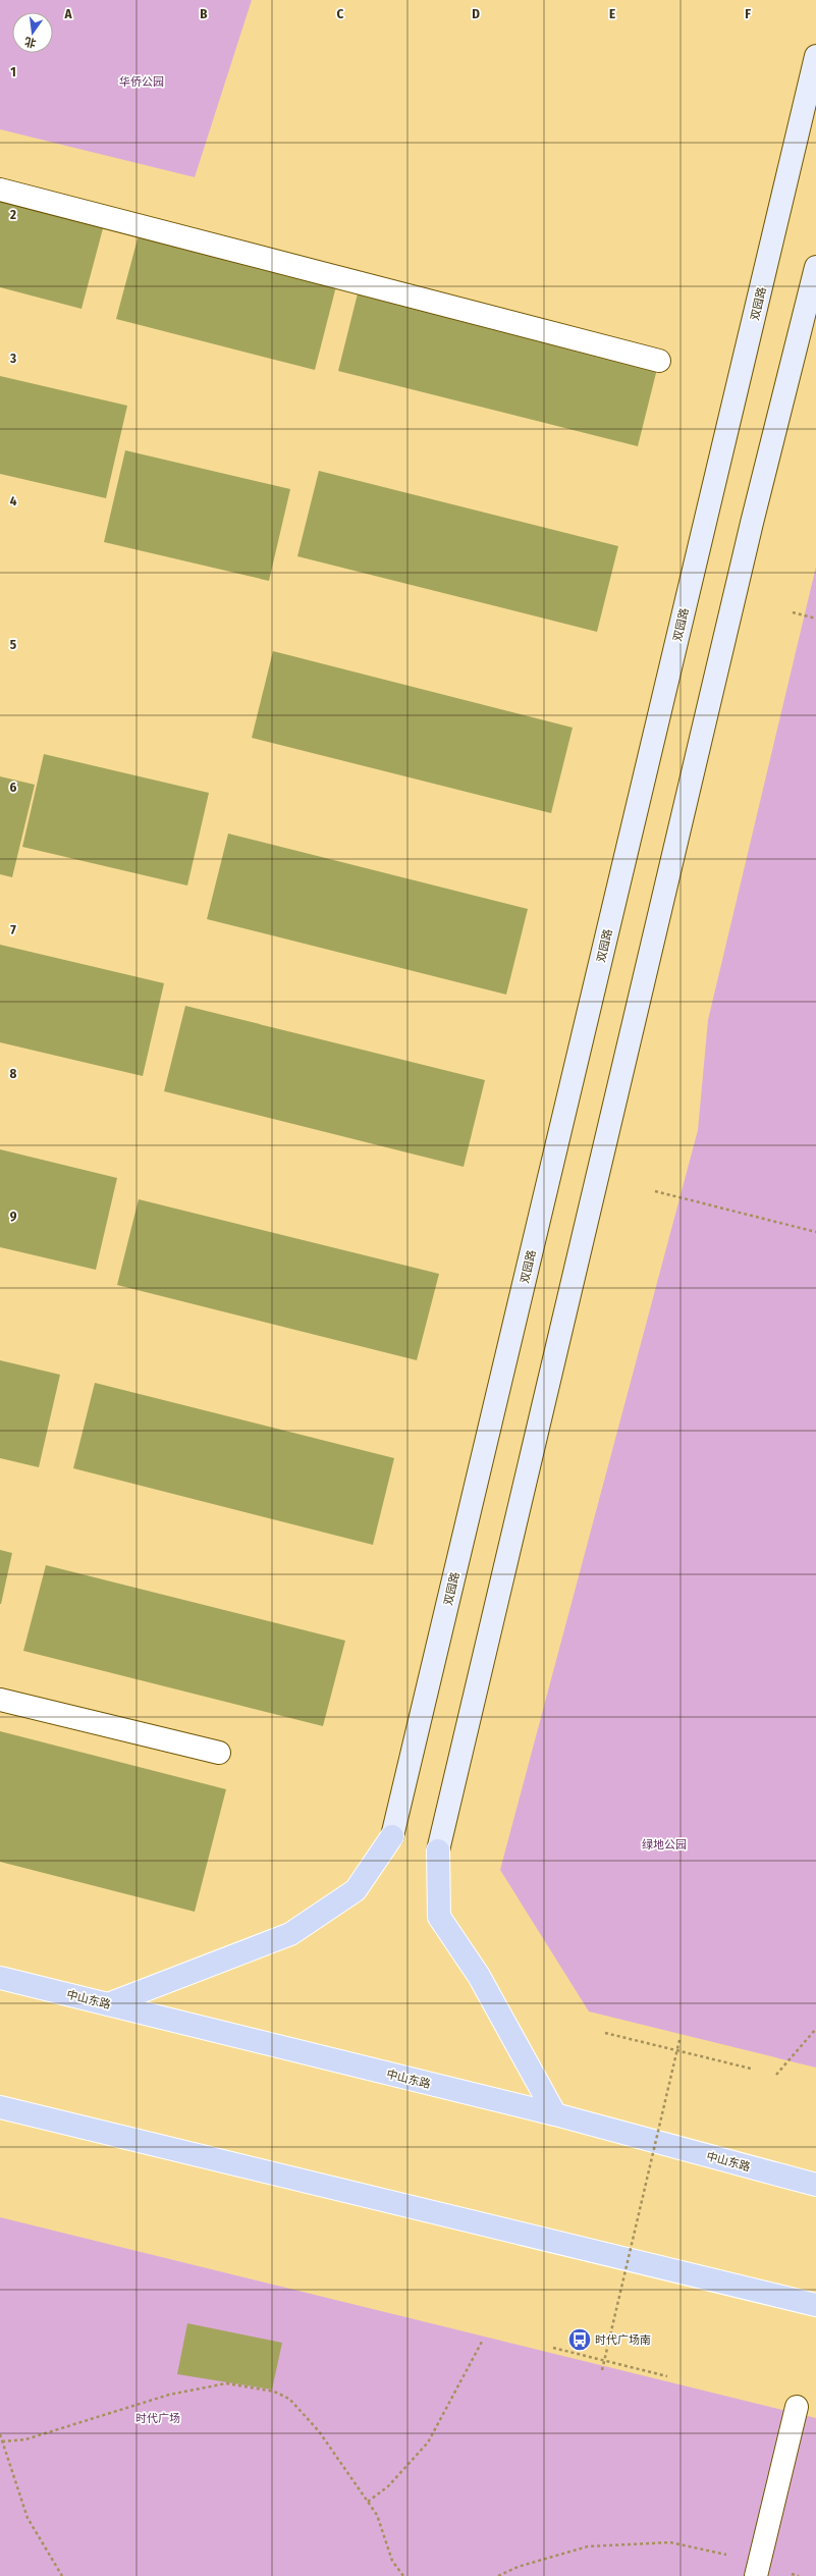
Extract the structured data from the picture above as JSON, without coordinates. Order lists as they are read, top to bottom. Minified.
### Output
{"streets":{"main road":["双园路","中山东路"]},"crossings":[["双园路","中山东路"]],"parks":["华侨公园","绿地公园","时代广场"],"places":{"bus stop":["时代广场南"]},"north":"bottom","grid":{"columns":["A","B","C","D","E","F"],"rows":["1","2","3","4","5","6","7","8","9"]}}
